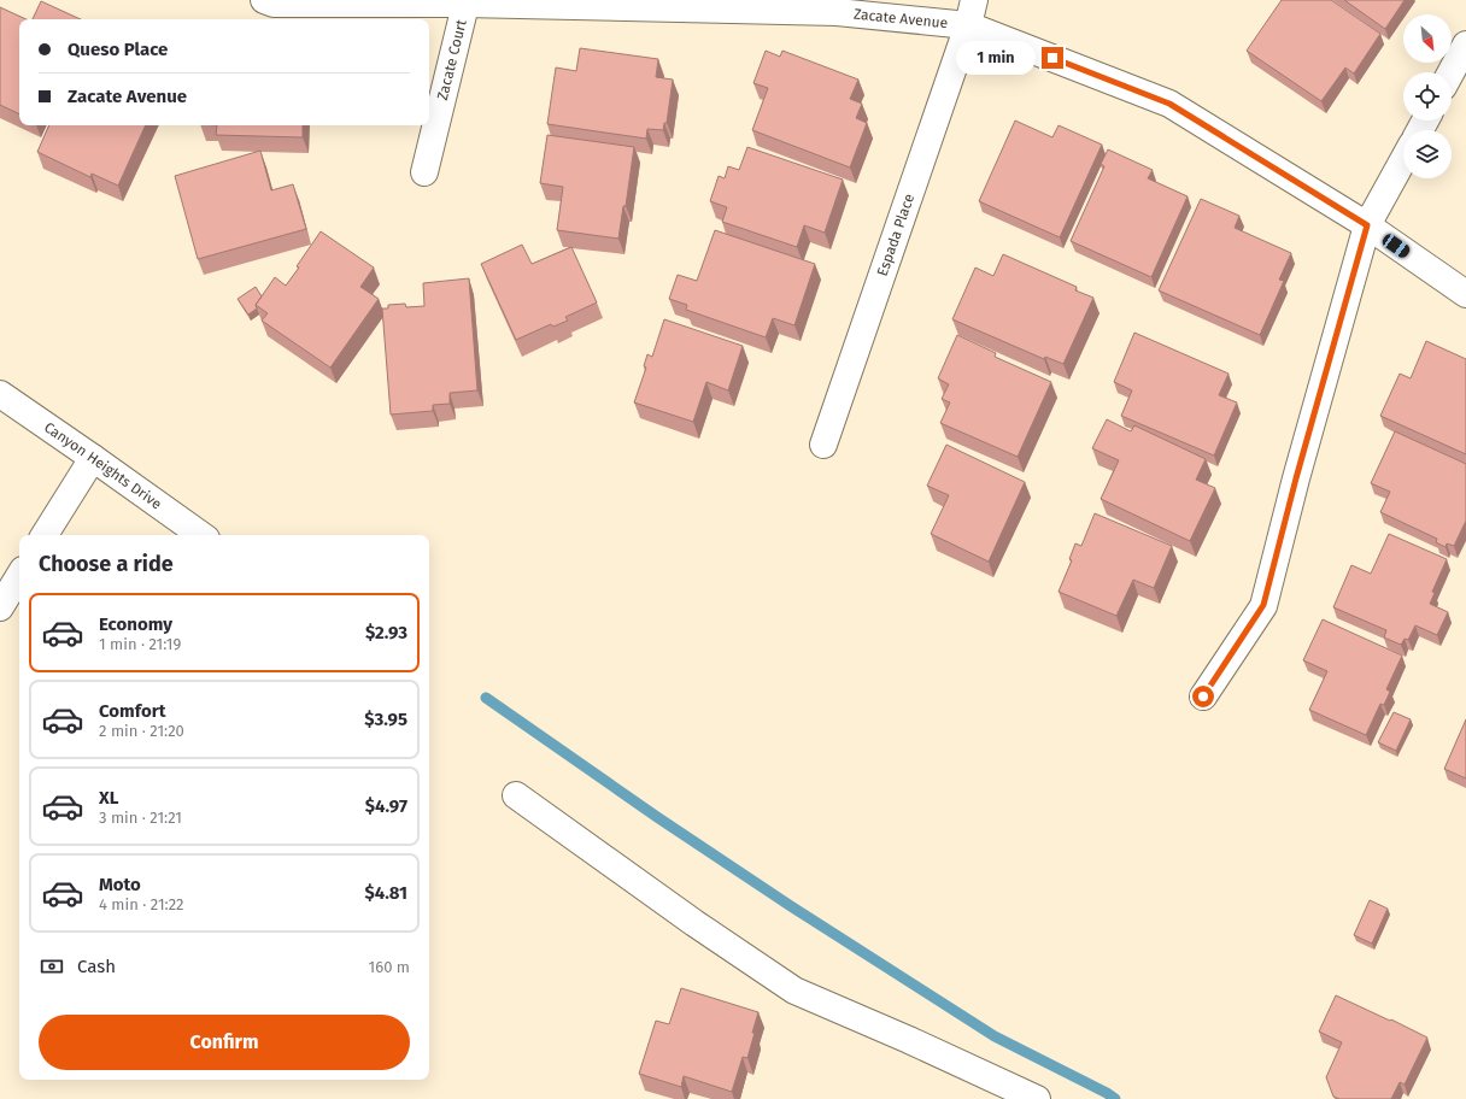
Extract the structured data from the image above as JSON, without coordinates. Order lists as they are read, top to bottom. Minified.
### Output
{"streets":{"street":["Zacate Avenue","Zacate Court","Espada Place","Canyon Heights Drive"]},"crossings":[["Zacate Avenue","Zacate Court"],["Zacate Avenue","Espada Place"]],"north":"bottom right","page":{"banner":["Queso Place","Zacate Avenue"],"bubble":"1 min","heading":"Choose a ride","list":[{"name":"Economy","note":"1 min · 21:19","value":"$2.93"},{"name":"Comfort","note":"2 min · 21:20","value":"$3.95"},{"name":"XL","note":"3 min · 21:21","value":"$4.97"},{"name":"Moto","note":"4 min · 21:22","value":"$4.81"}],"pay":["Cash","160 m"],"buttons":"Confirm"}}
